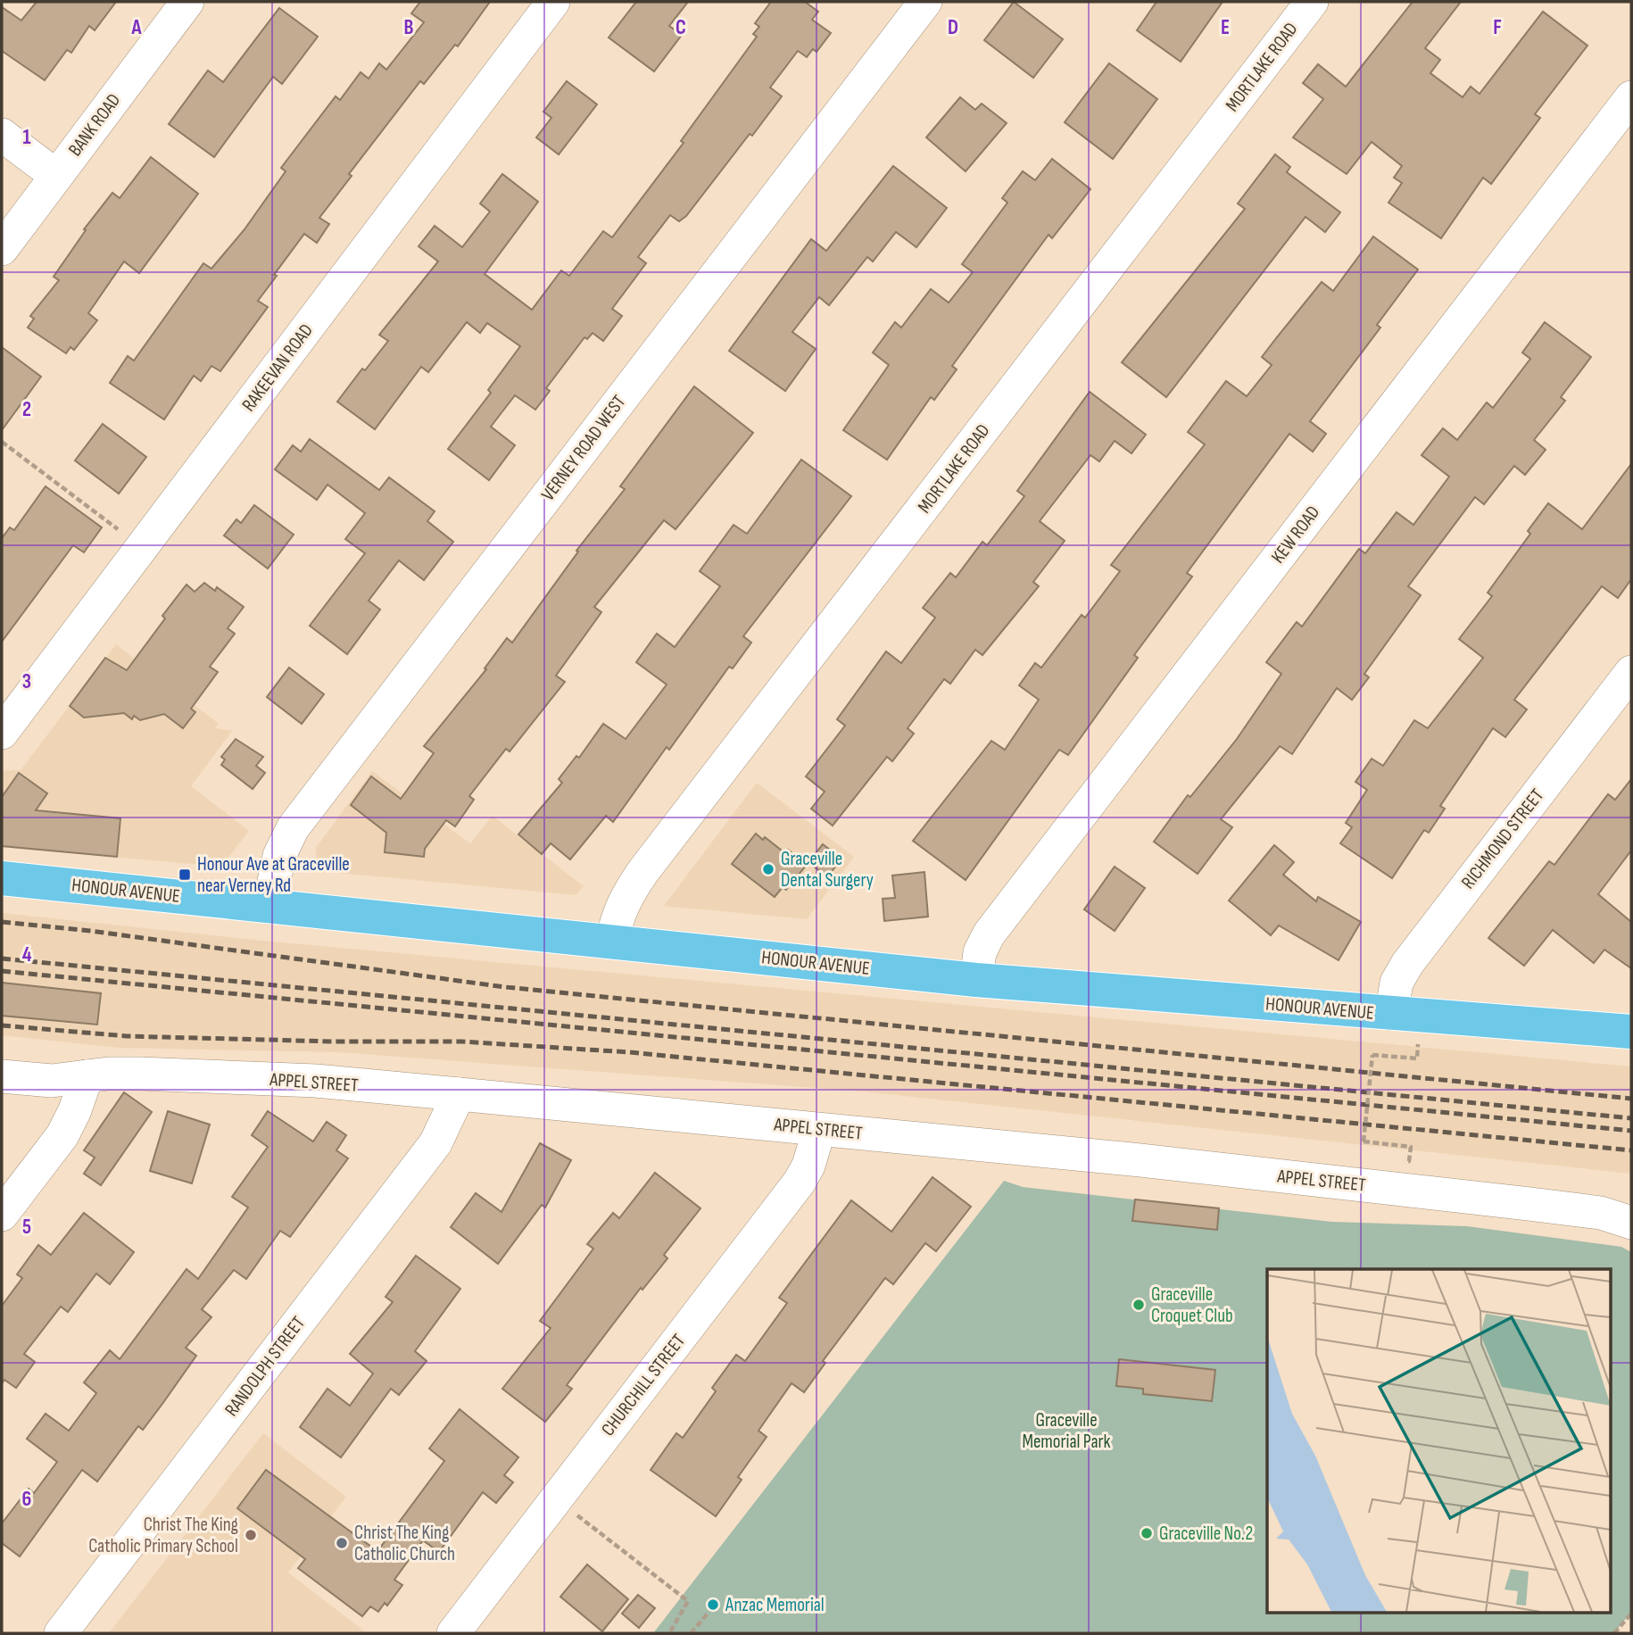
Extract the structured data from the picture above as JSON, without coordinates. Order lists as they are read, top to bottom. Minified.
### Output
{"streets":{"main road":["HONOUR AVENUE"],"street":["MORTLAKE ROAD","BANK ROAD","RAKEEVAN ROAD","VERNEY ROAD WEST","KEW ROAD","RICHMOND STREET","APPEL STREET","RANDOLPH STREET","CHURCHILL STREET"]},"crossings":[["MORTLAKE ROAD","HONOUR AVENUE"],["VERNEY ROAD WEST","HONOUR AVENUE"],["KEW ROAD","HONOUR AVENUE"],["RICHMOND STREET","HONOUR AVENUE"],["APPEL STREET","RANDOLPH STREET"],["APPEL STREET","CHURCHILL STREET"]],"parks":["Graceville Memorial Park"],"places":{"other":["Graceville Dental Surgery","Graceville Croquet Club","Graceville No.2","Christ The King Catholic Primary School","Christ The King Catholic Church","Anzac Memorial"],"transit":["Honour Ave at Graceville near Verney Rd"]},"grid":{"columns":["A","B","C","D","E","F"],"rows":["1","2","3","4","5","6"]}}
